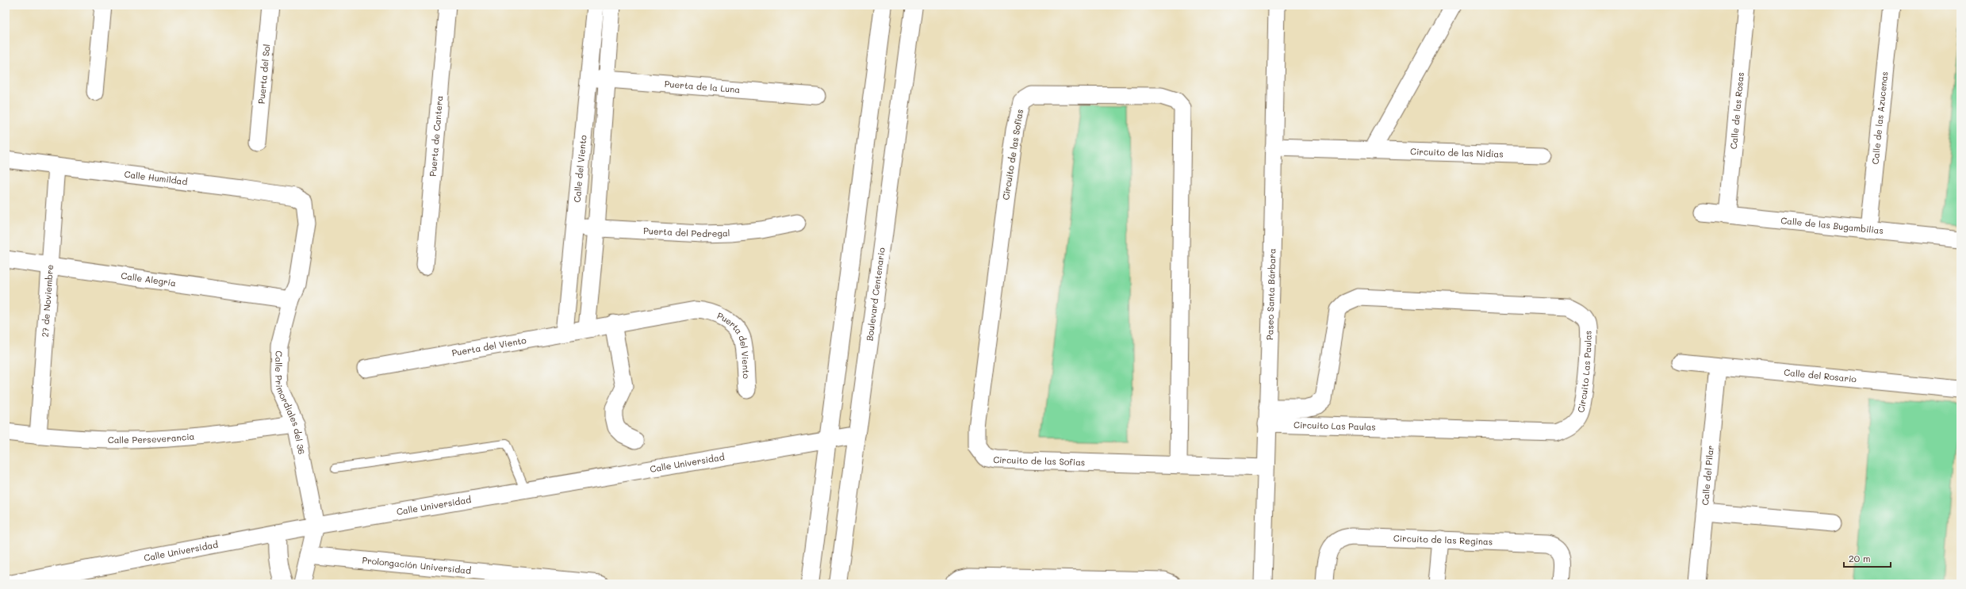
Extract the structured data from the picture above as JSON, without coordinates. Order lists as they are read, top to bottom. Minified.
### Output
{"streets":{"main road":["Boulevard Centenario"],"street":["Puerta del Sol","Puerta de la Luna","Calle de las Rosas","Calle de las Azucenas","Puerta de Cantera","Circuito de las Nidias","Circuito de las Sofias","Calle del Viento","Calle Humildad","Calle de las Bugambilias","Puerta del Pedregal","Calle Alegría","Paseo Santa Bárbara","27 de Noviembre","Puerta del Viento","Circuito Las Paulas","Calle del Rosario","Calle Primordiales del 36","Calle Perseverancia","Calle Universidad","Calle del Pilar","Circuito de las Reginas","Prolongación Universidad"]},"crossings":[["Puerta de la Luna","Calle del Viento"],["Calle de las Rosas","Calle de las Bugambilias"],["Calle de las Azucenas","Calle de las Bugambilias"],["Circuito de las Nidias","Paseo Santa Bárbara"],["Circuito de las Sofias","Paseo Santa Bárbara"],["Calle del Viento","Puerta del Pedregal"],["Calle del Viento","Puerta del Viento"],["Calle Humildad","27 de Noviembre"],["Calle Humildad","Calle Primordiales del 36"],["Calle Alegría","27 de Noviembre"],["Calle Alegría","Calle Primordiales del 36"],["Boulevard Centenario","Calle Universidad"],["Paseo Santa Bárbara","Circuito Las Paulas"],["27 de Noviembre","Calle Perseverancia"],["Calle del Rosario","Calle del Pilar"],["Calle Primordiales del 36","Calle Perseverancia"],["Calle Primordiales del 36","Calle Universidad"],["Calle Primordiales del 36","Prolongación Universidad"]],"scale_bar":"20 m"}
